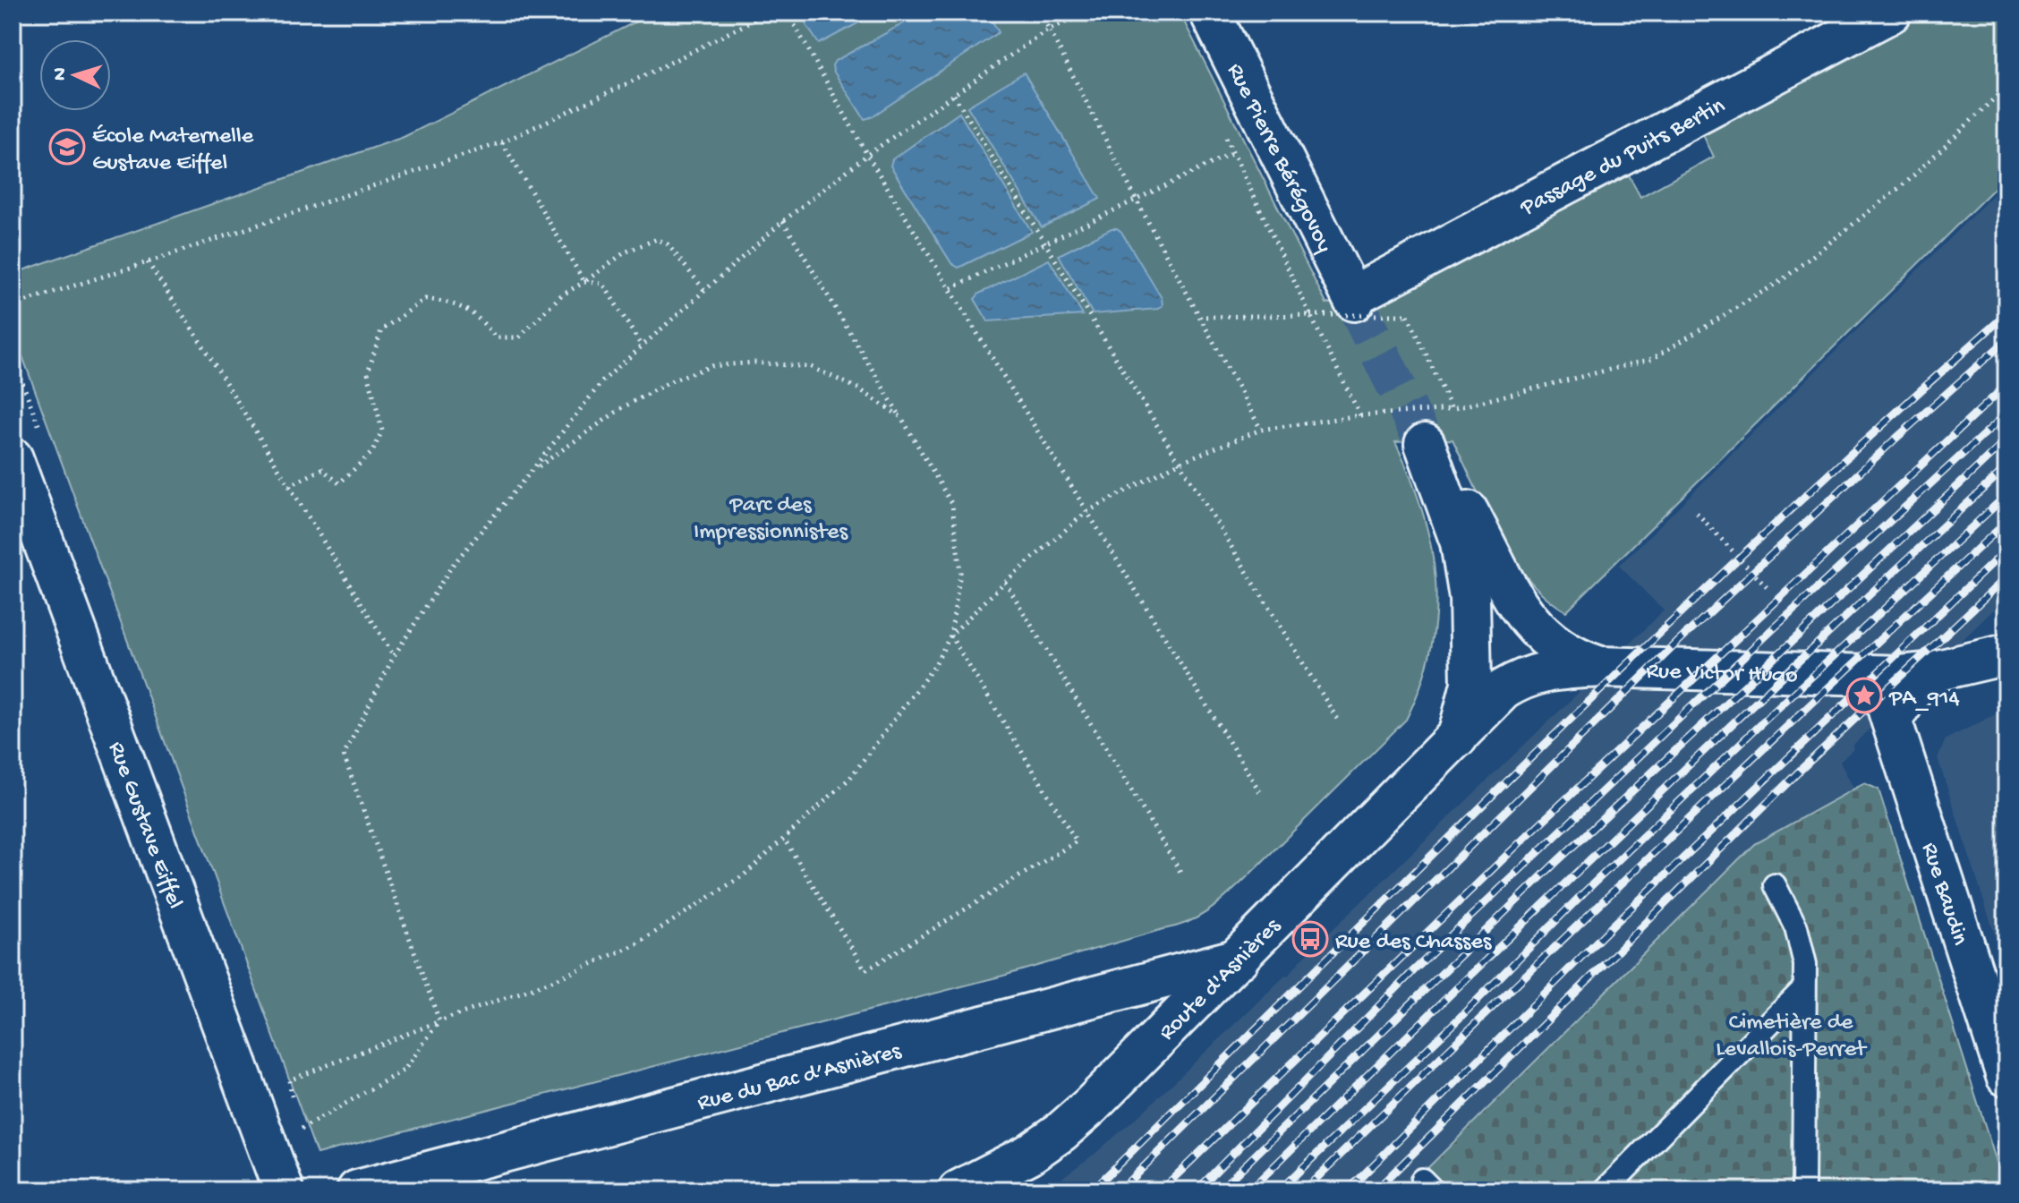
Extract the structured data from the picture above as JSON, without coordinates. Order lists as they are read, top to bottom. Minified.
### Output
{"streets":{"street":["Passage du Puits Bertin","Rue Pierre Bérégovoy","Rue Victor Hugo","Rue Gustave Eiffel","Rue Baudin","Route d'Asnières","Rue du Bac d’Asnières"]},"crossings":[["Passage du Puits Bertin","Rue Pierre Bérégovoy"],["Rue Victor Hugo","Rue Baudin"],["Route d'Asnières","Rue du Bac d’Asnières"]],"parks":["Parc des Impressionnistes","Cimetière de Levallois-Perret"],"places":{"school or university":["École Maternelle Gustave Eiffel"],"place":["PA_914"],"bus stop":["Rue des Chasses"]},"north":"left"}
